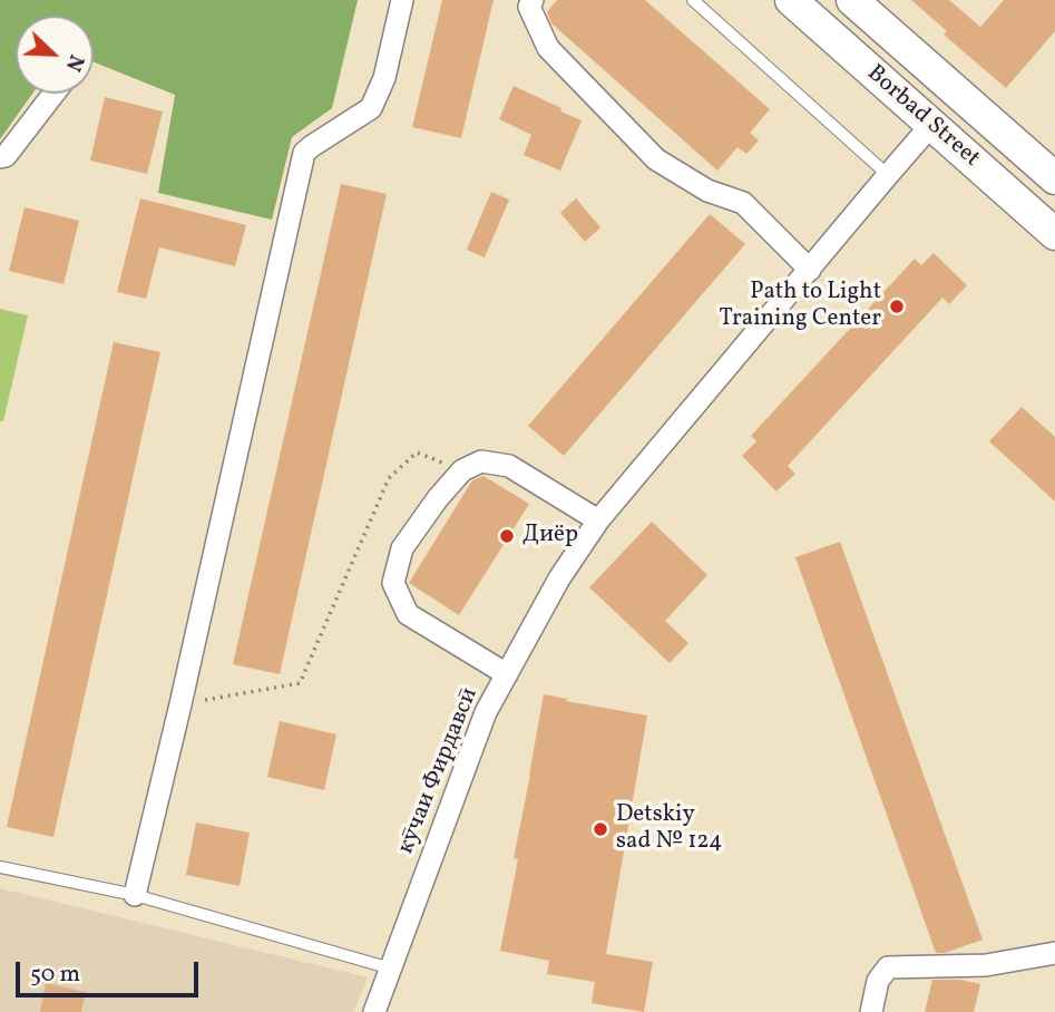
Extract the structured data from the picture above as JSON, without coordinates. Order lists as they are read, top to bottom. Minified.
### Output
{"streets":{"main road":["Borbad Street"],"street":["кӯчаи Фирдавсӣ"]},"crossings":[["Borbad Street","кӯчаи Фирдавсӣ"]],"places":["Path to Light Training Center","Диëр","Detskiy sad № 124"],"scale_bar":"50 m","north":"bottom right"}
